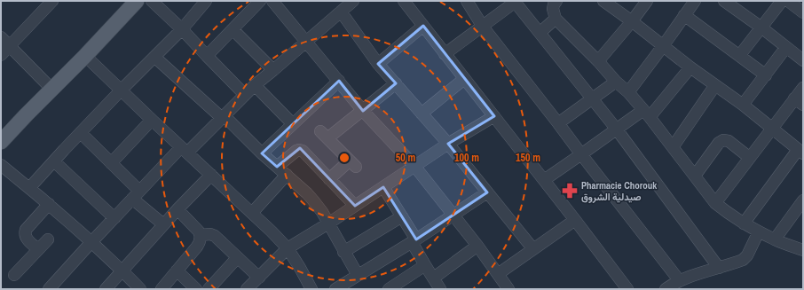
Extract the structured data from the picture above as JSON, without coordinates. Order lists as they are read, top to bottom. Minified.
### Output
{"places":{"pharmacy":["Pharmacie Chorouk صيدلية الشروق"]},"rings":["50 m","100 m","150 m"]}
